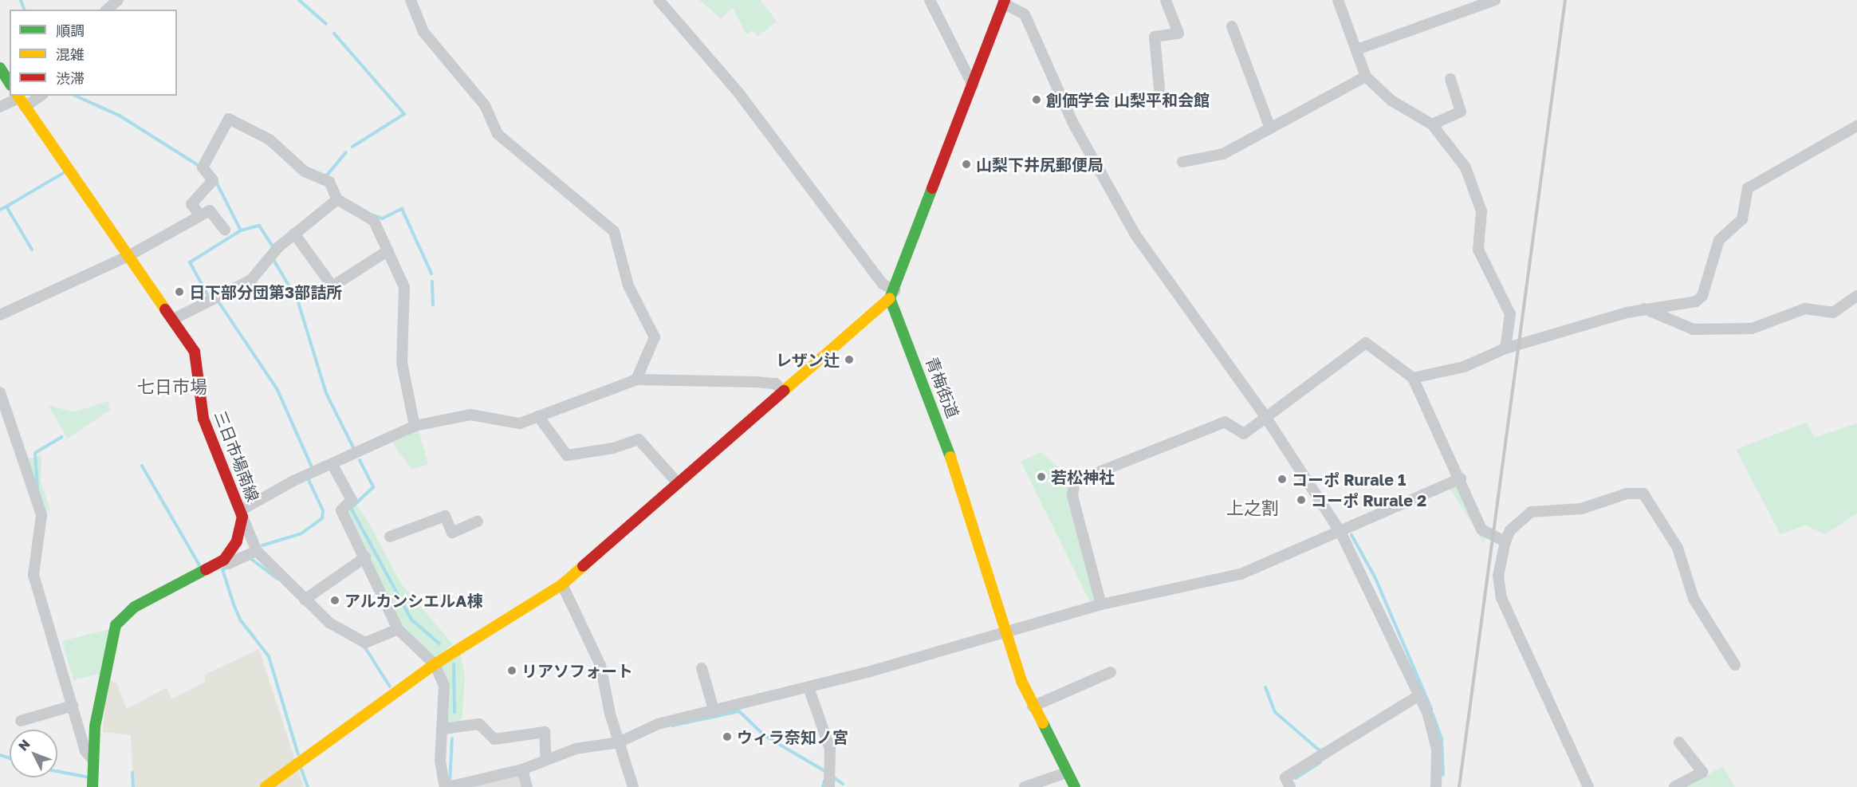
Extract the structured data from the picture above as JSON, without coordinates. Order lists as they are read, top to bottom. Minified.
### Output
{"streets":{"main road":["青梅街道","三日市場南線"]},"districts":["七日市場","上之割"],"places":["創価学会 山梨平和会館","山梨下井尻郵便局","日下部分団第3部詰所","レザン辻","若松神社","コーポ Rurale 1","コーポ Rurale 2","アルカンシエルA棟","リアソフォート","ウィラ奈知ノ宮"],"legend":["順調","混雑","渋滞"],"north":"top left"}
